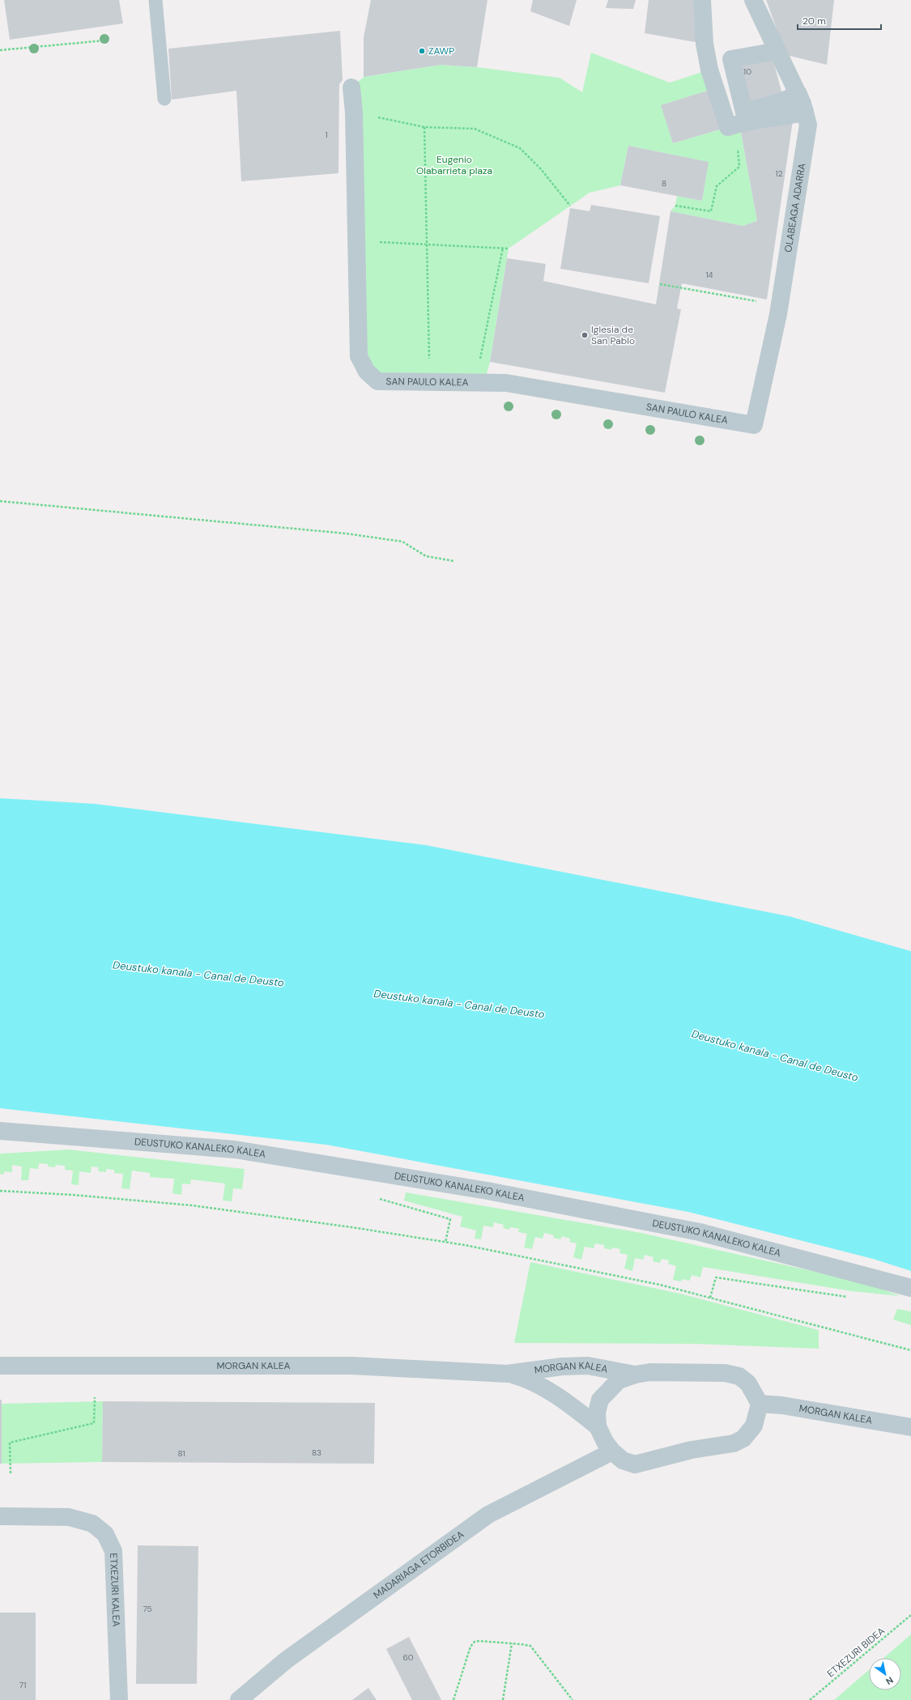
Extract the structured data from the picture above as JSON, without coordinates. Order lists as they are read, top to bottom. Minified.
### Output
{"streets":{"street":["OLABEAGA ADARRA","SAN PAULO KALEA","DEUSTUKO KANALEKO KALEA","MORGAN KALEA","MADARIAGA ETORBIDEA","ETXEZURI KALEA"],"path":["ETXEZURI BIDEA"]},"crossings":[["OLABEAGA ADARRA","SAN PAULO KALEA"]],"water":["Deustuko kanala - Canal de Deusto"],"parks":["Eugenio Olabarrieta plaza"],"places":["ZAWP","Iglesia de San Pablo"],"house_numbers":["10","1","12","8","14","83","81","75","60","71"],"scale_bar":"20 m","north":"bottom right"}
